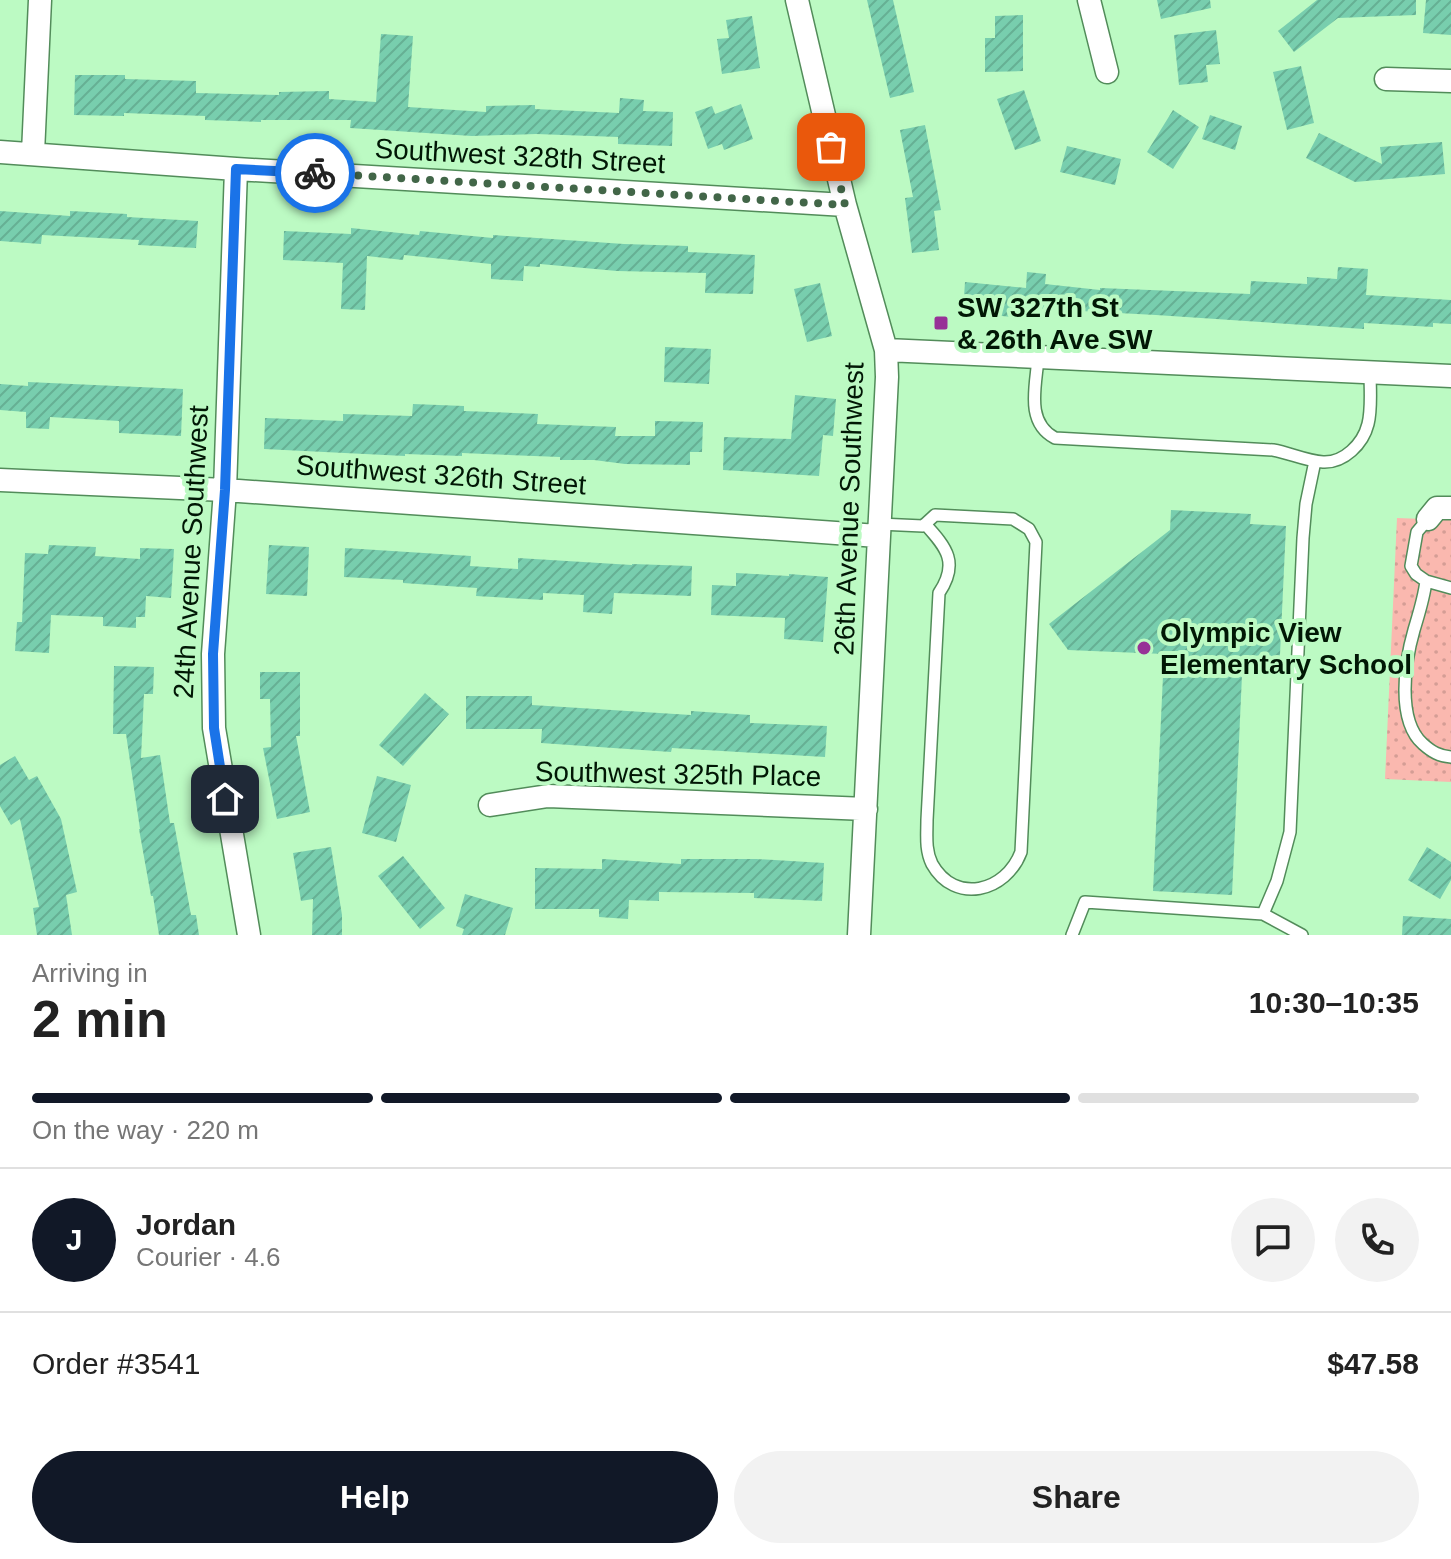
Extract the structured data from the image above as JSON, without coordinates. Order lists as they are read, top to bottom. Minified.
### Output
{"streets":{"street":["Southwest 328th Street","Southwest 326th Street","26th Avenue Southwest","24th Avenue Southwest","Southwest 325th Place"]},"crossings":[["Southwest 328th Street","26th Avenue Southwest"],["Southwest 328th Street","24th Avenue Southwest"],["Southwest 326th Street","26th Avenue Southwest"],["Southwest 326th Street","24th Avenue Southwest"],["26th Avenue Southwest","Southwest 325th Place"]],"places":{"transit":["SW 327th St & 26th Ave SW"],"other":["Olympic View Elementary School"]},"page":{"heading":["2 min","Arriving in","10:30–10:35"],"panel":["Jordan","Courier · 4.6","Order #3541","$47.58"],"bar":"On the way · 220 m","round":"J","buttons":["Help","Share"]}}
